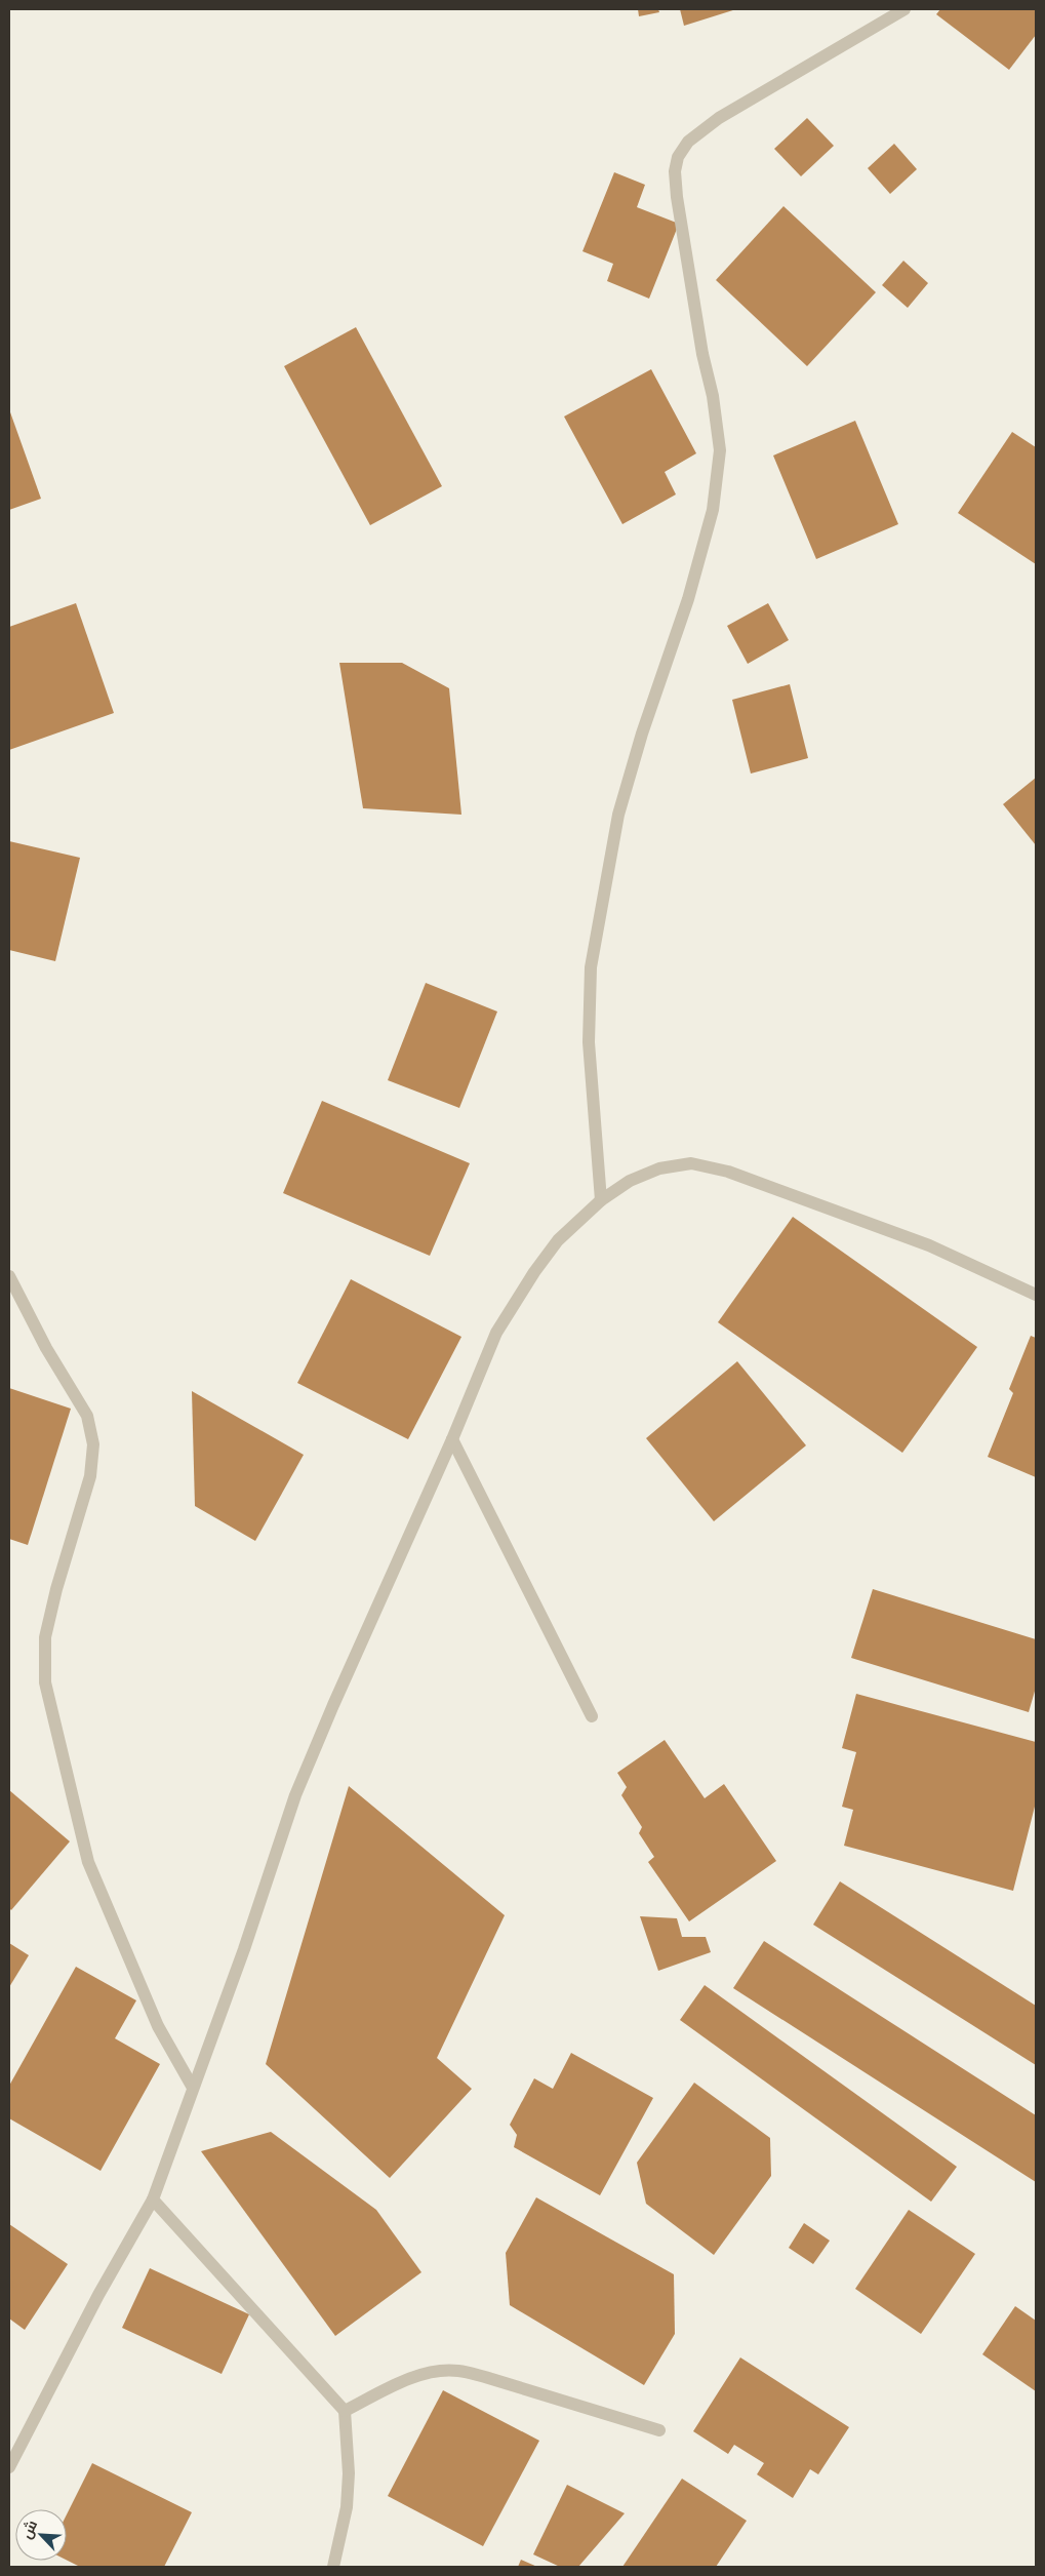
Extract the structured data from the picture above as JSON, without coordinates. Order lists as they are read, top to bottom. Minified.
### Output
{"north":"top left"}
